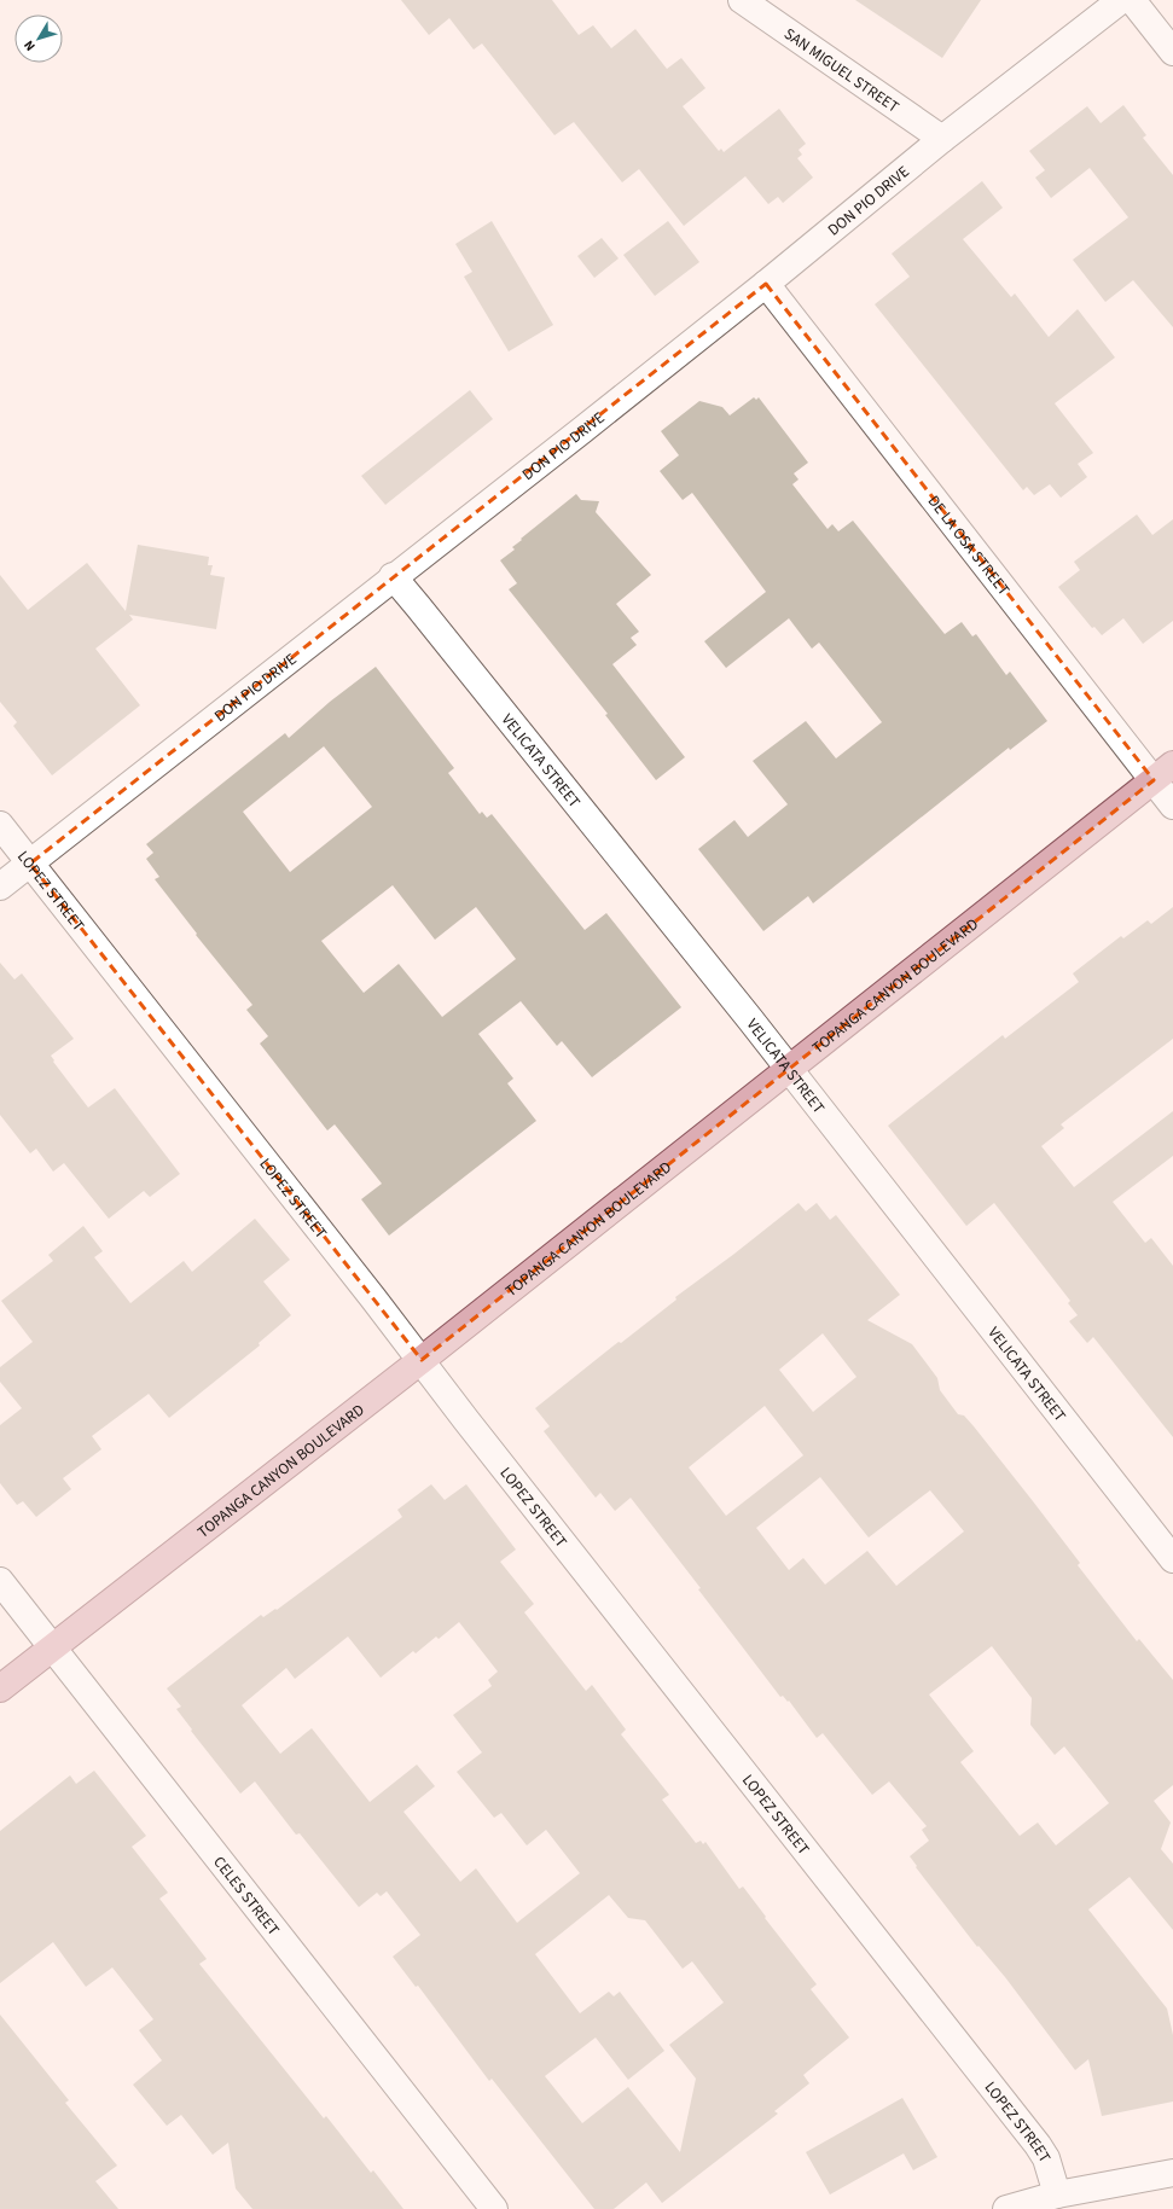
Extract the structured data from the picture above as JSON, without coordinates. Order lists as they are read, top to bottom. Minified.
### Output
{"streets":{"main road":["TOPANGA CANYON BOULEVARD"],"street":["SAN MIGUEL STREET","DON PIO DRIVE","DE LA OSA STREET","VELICATA STREET","LOPEZ STREET","CELES STREET"]},"crossings":[["SAN MIGUEL STREET","DON PIO DRIVE"],["DON PIO DRIVE","DE LA OSA STREET"],["DON PIO DRIVE","VELICATA STREET"],["DON PIO DRIVE","LOPEZ STREET"],["DE LA OSA STREET","TOPANGA CANYON BOULEVARD"],["VELICATA STREET","TOPANGA CANYON BOULEVARD"],["LOPEZ STREET","TOPANGA CANYON BOULEVARD"],["TOPANGA CANYON BOULEVARD","CELES STREET"]],"north":"bottom left"}
